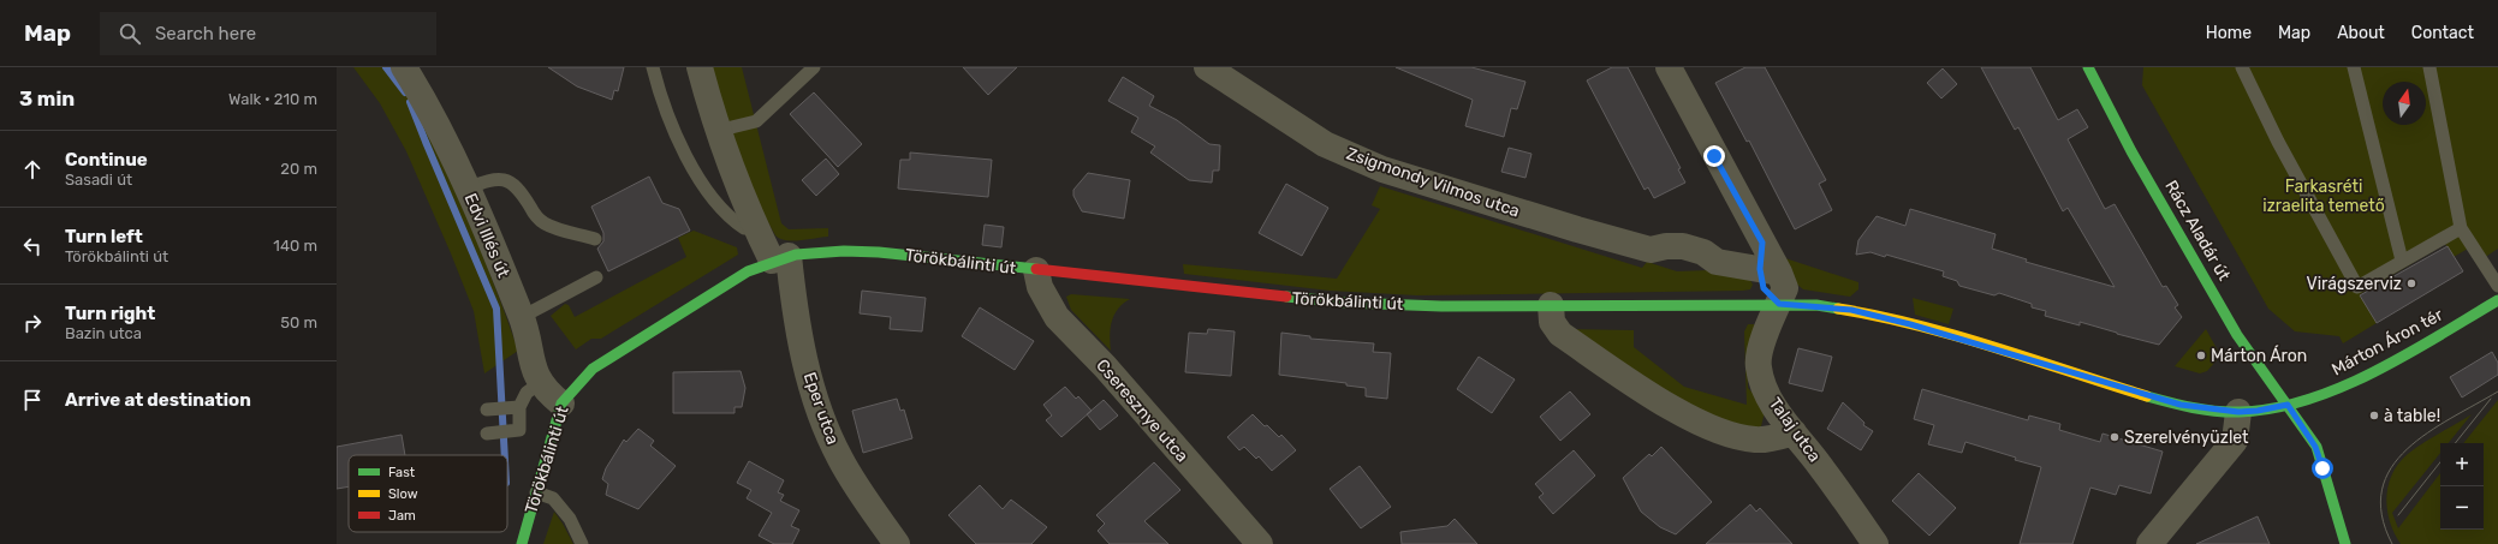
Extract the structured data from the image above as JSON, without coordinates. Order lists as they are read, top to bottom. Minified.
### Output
{"streets":{"street":["Zsigmondy Vilmos utca","Rácz Aladár út","Edvi Illés út","Törökbálinti út","Márton Áron tér","Eper utca","Cseresznye utca","Talaj utca"]},"crossings":[["Rácz Aladár út","Törökbálinti út"],["Rácz Aladár út","Márton Áron tér"],["Edvi Illés út","Törökbálinti út"],["Törökbálinti út","Márton Áron tér"],["Törökbálinti út","Eper utca"],["Törökbálinti út","Cseresznye utca"],["Törökbálinti út","Talaj utca"]],"parks":["Farkasréti izraelita temető"],"places":["Virágszerviz","Márton Áron","à table!","Szerelvényüzlet"],"legend":["Fast","Slow","Jam"],"north":"top","page":{"header":"Map","search":"Search here","nav":["Home","Map","About","Contact"],"heading":["3 min","Walk · 210 m"],"list":[["Continue","Sasadi út","20 m"],["Turn left","Törökbálinti út","140 m"],["Turn right","Bazin utca","50 m"],"Arrive at destination"],"map_buttons":["+","−"]}}
